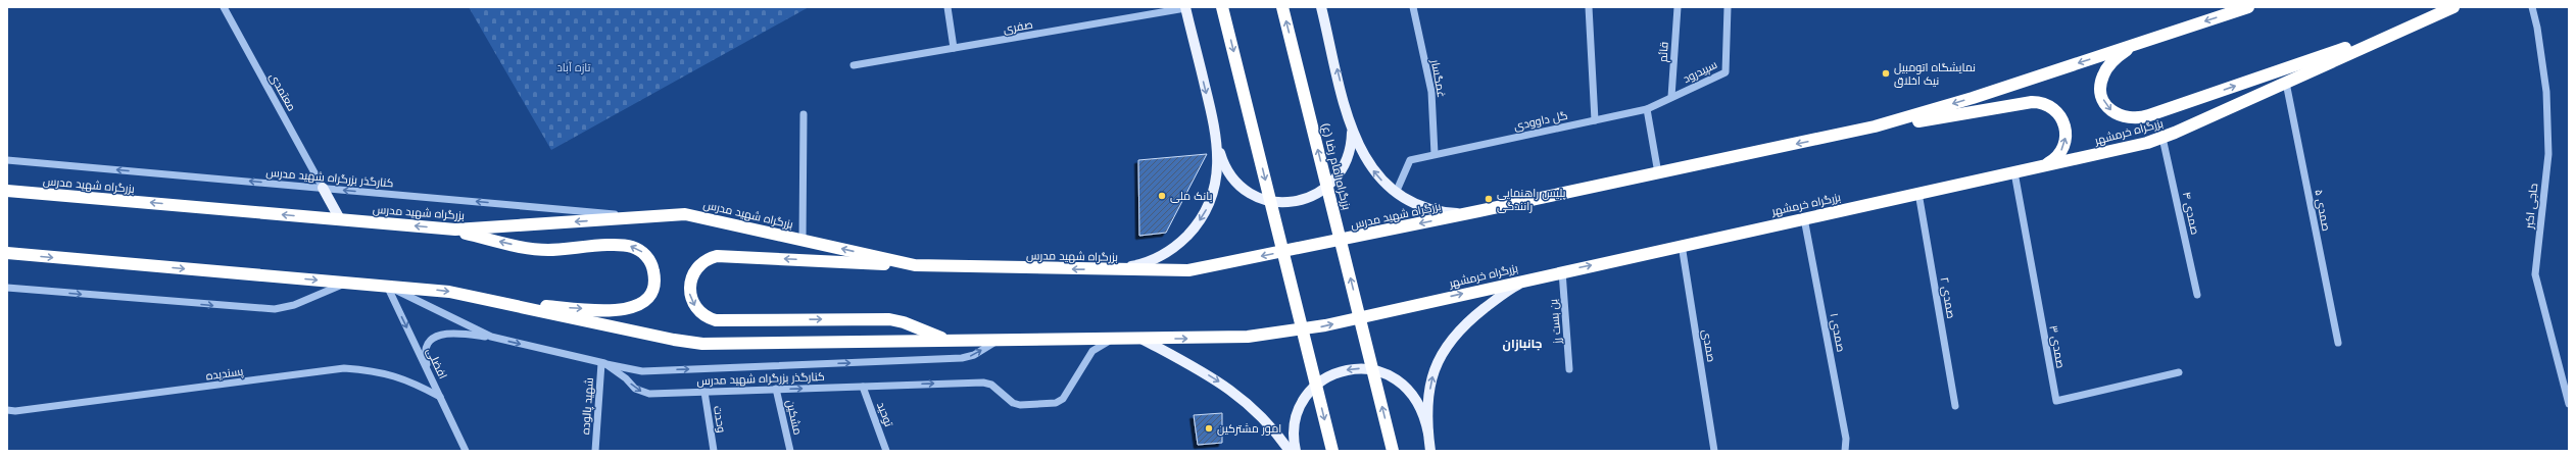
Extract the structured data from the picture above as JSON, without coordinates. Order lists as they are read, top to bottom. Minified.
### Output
{"streets":{"highway":["بزرگراه خرمشهر","بزرگراه امام رضا (ع)","بزرگراه شهید مدرس"],"street":["صفری","قائم","سپیدرود","غمگسار","معتمدی","گل داوودی","کنارگذر بزرگراه شهید مدرس","حاجی اکبر","صمدی ۵","صمدی ۴","صمدی ۲","بن بست رز","صمدی ۱","صمدی","صمدی ۳","افضلی","پسندیده","شهید پالوده","توحید","مشکین","وحدت"]},"crossings":[["قائم","سپیدرود"],["سپیدرود","گل داوودی"],["غمگسار","گل داوودی"],["معتمدی","کنارگذر بزرگراه شهید مدرس"],["بزرگراه خرمشهر","صمدی ۵"],["بزرگراه خرمشهر","صمدی ۴"],["بزرگراه خرمشهر","صمدی ۲"],["بزرگراه خرمشهر","بن بست رز"],["بزرگراه خرمشهر","صمدی ۱"],["بزرگراه خرمشهر","صمدی"],["بزرگراه خرمشهر","صمدی ۳"],["کنارگذر بزرگراه شهید مدرس","بزرگراه شهید مدرس"],["کنارگذر بزرگراه شهید مدرس","افضلی"],["کنارگذر بزرگراه شهید مدرس","شهید پالوده"],["کنارگذر بزرگراه شهید مدرس","توحید"],["کنارگذر بزرگراه شهید مدرس","مشکین"],["کنارگذر بزرگراه شهید مدرس","وحدت"],["افضلی","پسندیده"]],"one_way":["افضلی"],"districts":["جانبازان"],"parks":["تازه آباد"],"places":["نمایشگاه اتومبیل نیک اخلاق","بانک ملی","پلیس راهنمایی رانندگی","امور مشترکین"]}
